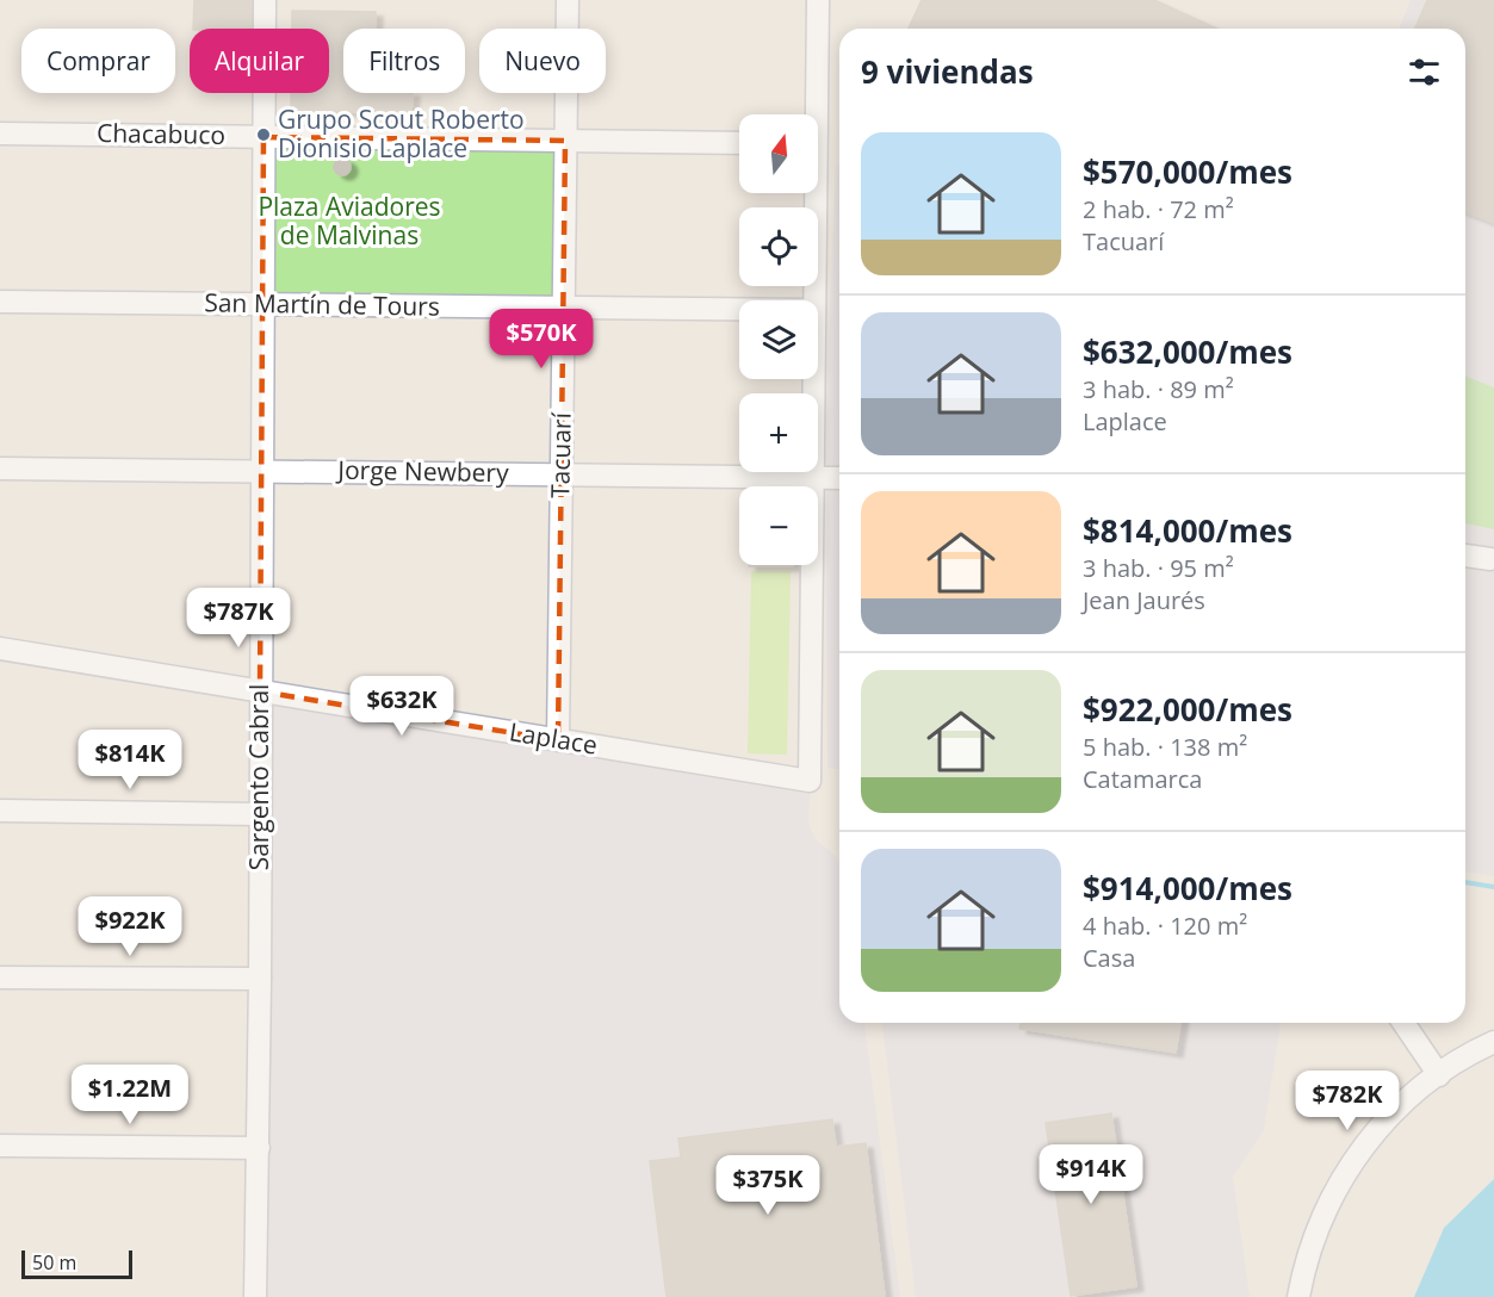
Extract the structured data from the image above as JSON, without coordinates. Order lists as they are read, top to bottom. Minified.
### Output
{"streets":{"street":["Chacabuco","San Martín de Tours","Tacuarí","Jorge Newbery","Laplace","Sargento Cabral"]},"crossings":[["Chacabuco","Tacuarí"],["Chacabuco","Sargento Cabral"],["San Martín de Tours","Tacuarí"],["San Martín de Tours","Sargento Cabral"],["Tacuarí","Jorge Newbery"],["Tacuarí","Laplace"],["Jorge Newbery","Laplace"],["Jorge Newbery","Sargento Cabral"],["Laplace","Sargento Cabral"]],"parks":["Plaza Aviadores de Malvinas"],"places":["Grupo Scout Roberto Dionisio Laplace"],"scale_bar":"50 m","north":"top","page":{"chip":["Comprar","Alquilar","Filtros","Nuevo"],"heading":"9 viviendas","map_buttons":["+","−"],"list":[{"name":"$570,000/mes","note":"2 hab. · 72 m² · Tacuarí"},{"name":"$632,000/mes","note":"3 hab. · 89 m² · Laplace"},{"name":"$814,000/mes","note":"3 hab. · 95 m² · Jean Jaurés"},{"name":"$922,000/mes","note":"5 hab. · 138 m² · Catamarca"},{"name":"$914,000/mes","note":"4 hab. · 120 m² · Casa"}],"price":["$570K","$787K","$632K","$814K","$922K","$1.22M","$782K","$914K","$375K"],"scale":"50 m"}}
